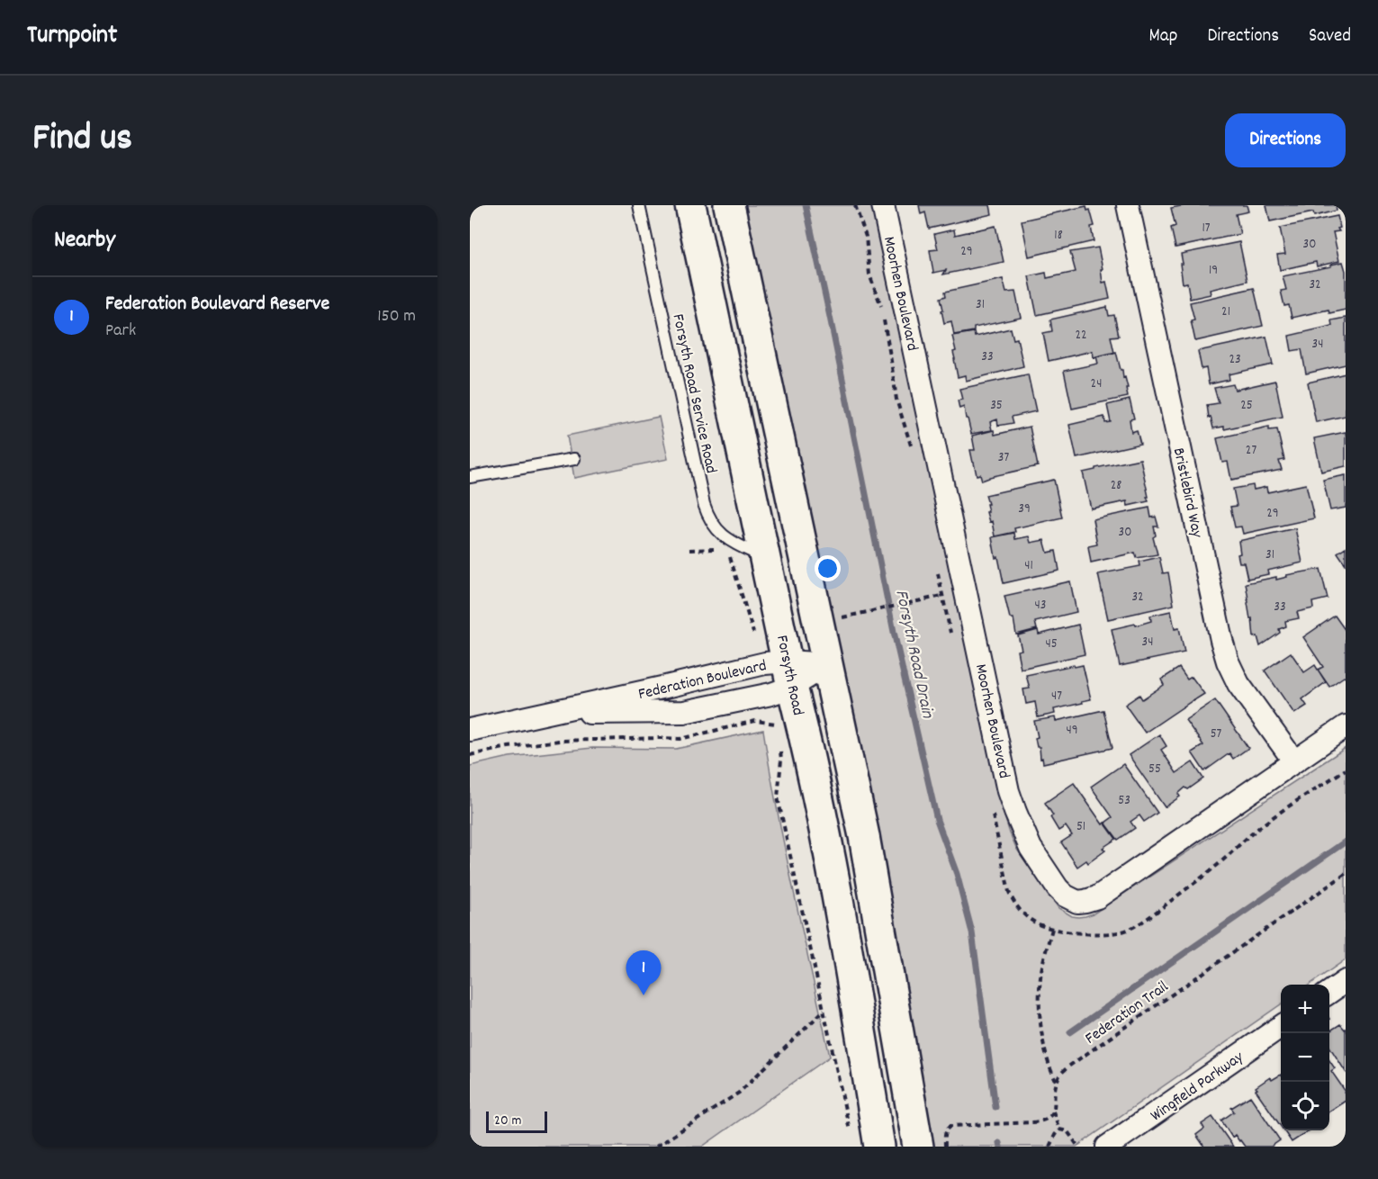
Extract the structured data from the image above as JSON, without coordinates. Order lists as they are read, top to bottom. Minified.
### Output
{"streets":{"highway":["Forsyth Road"],"street":["Moorhen Boulevard","Bristlebird Way","Federation Boulevard","Wingfield Parkway"],"lane":["Forsyth Road Service Road"],"path":["Federation Trail"]},"crossings":[["Moorhen Boulevard","Bristlebird Way"],["Forsyth Road Service Road","Forsyth Road"],["Forsyth Road","Federation Boulevard"]],"water":["Forsyth Road Drain"],"house_numbers":["17","18","30","29","19","32","31","21","22","34","33","23","24","35","25","27","37","28","39","29","30","31","41","32","43","33","34","45","47","49","57","55","53","51"],"scale_bar":"20 m","page":{"header":"Turnpoint","nav":["Map","Directions","Saved"],"title":"Find us","buttons":"Directions","heading":"Nearby","list":[{"mark":"1","name":"Federation Boulevard Reserve","note":"Park","value":"150 m"}],"pins":"1","map_buttons":["+","−"],"scale":"20 m"}}
